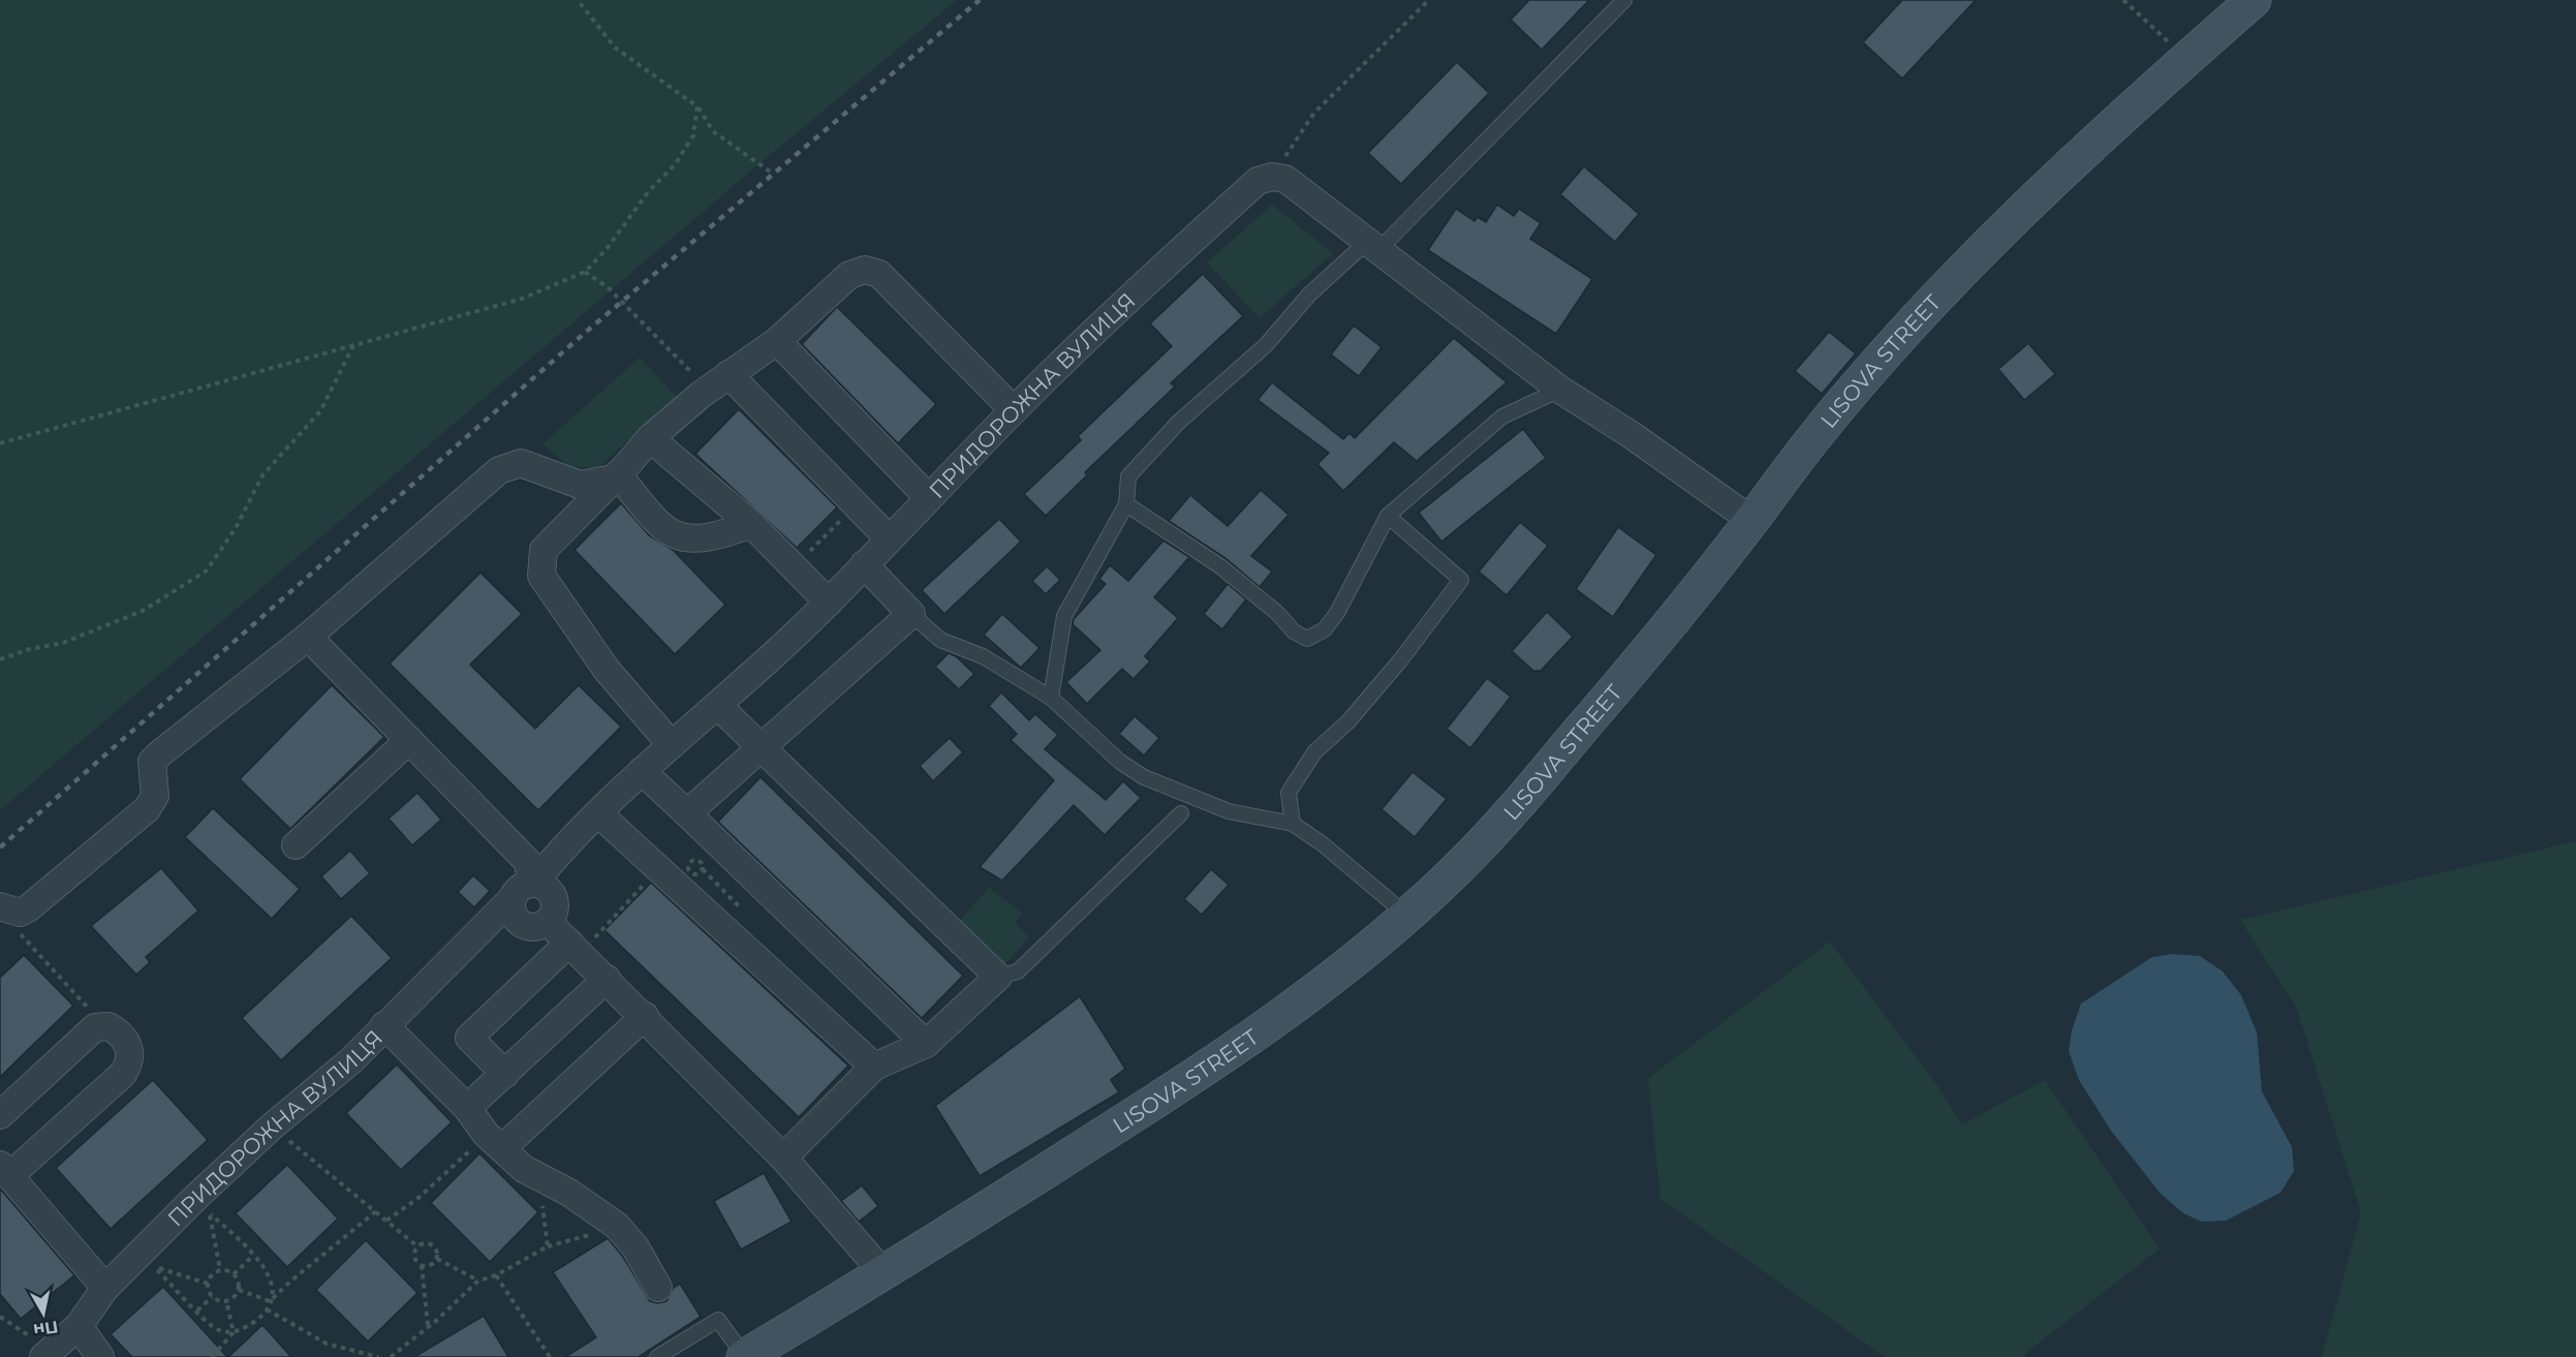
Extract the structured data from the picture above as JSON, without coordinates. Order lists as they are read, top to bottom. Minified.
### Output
{"streets":{"main road":["LISOVA STREET"],"street":["ПРИДОРОЖНА ВУЛИЦЯ"]},"north":"bottom"}
